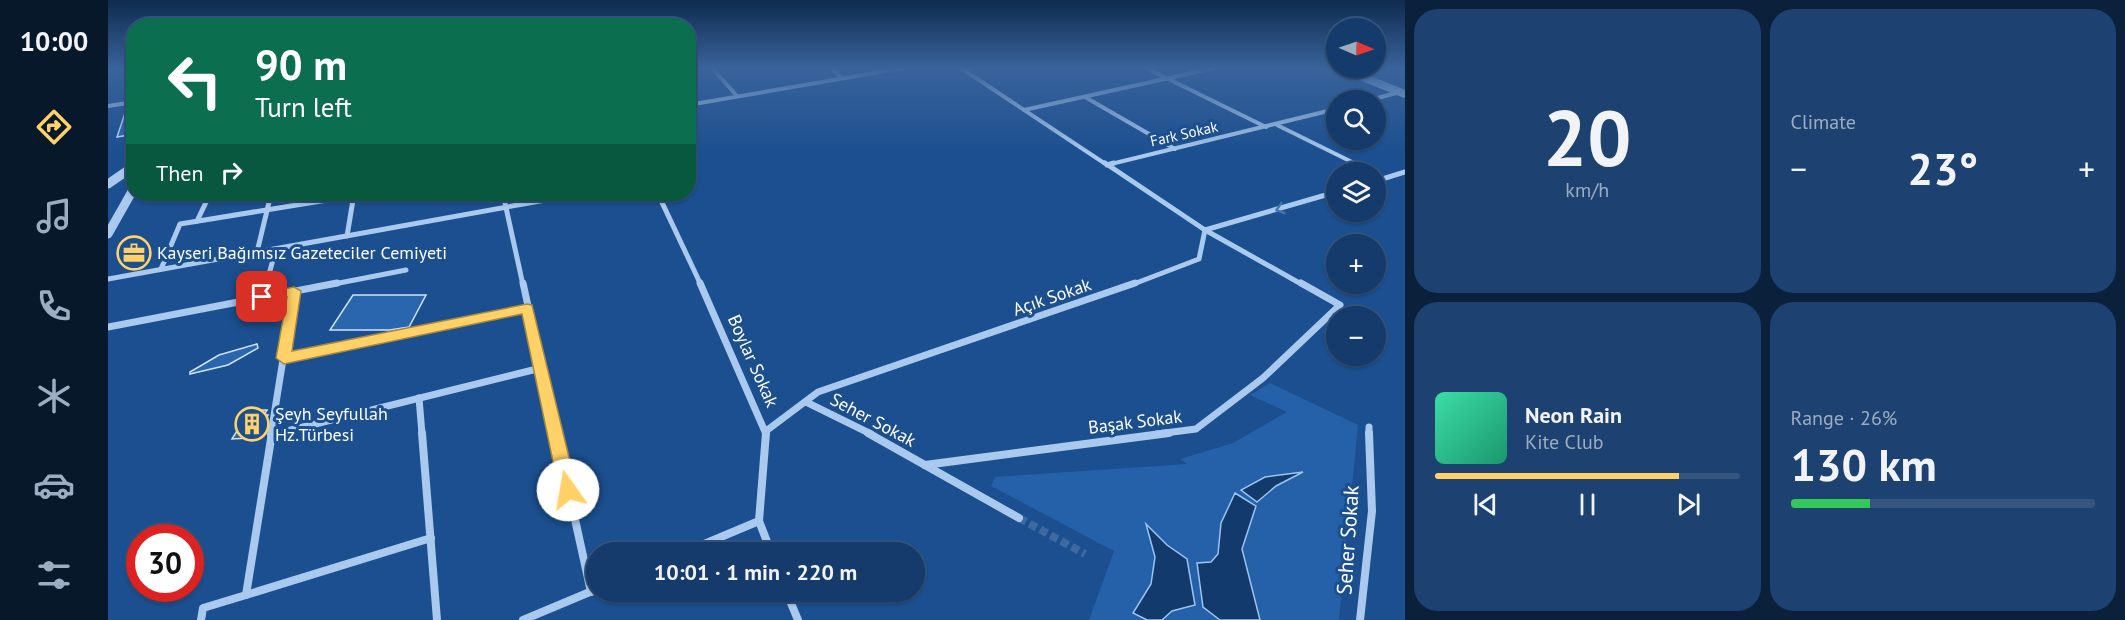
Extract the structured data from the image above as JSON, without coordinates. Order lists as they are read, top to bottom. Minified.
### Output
{"streets":{"street":["Fark Sokak","Açık Sokak","Boylar Sokak","Seher Sokak","Başak Sokak"]},"crossings":[["Açık Sokak","Boylar Sokak"],["Açık Sokak","Seher Sokak"],["Açık Sokak","Başak Sokak"],["Seher Sokak","Başak Sokak"]],"places":{"office":["Kayseri Bağımsız Gazeteciler Cemiyeti"],"building":["Şeyh Seyfullah Hz.Türbesi"]},"north":"right","page":{"tabs":"10:00","tile":[["20","km/h"],"Climate",["Range · 26%","130 km"]],"map_buttons":["+","−"],"turn":["90 m","Turn left"],"then":"Then","heat":["−","23°","+"],"song":["Neon Rain","Kite Club"],"limit":"30","trip":"10:01 · 1 min · 220 m"}}
